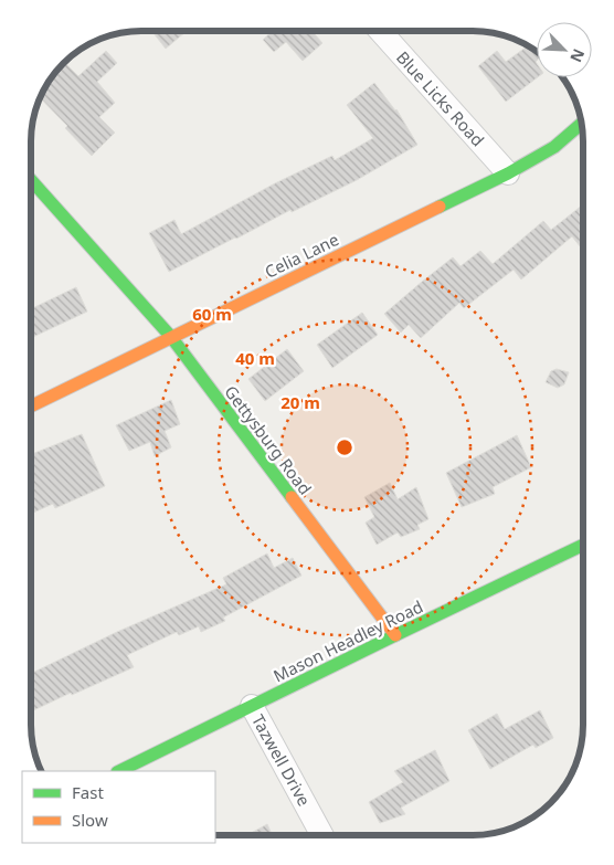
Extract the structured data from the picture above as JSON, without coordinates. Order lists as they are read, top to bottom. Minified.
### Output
{"streets":{"street":["Blue Licks Road","Celia Lane","Gettysburg Road","Mason Headley Road","Tazwell Drive"]},"crossings":[["Blue Licks Road","Celia Lane"],["Celia Lane","Gettysburg Road"],["Gettysburg Road","Mason Headley Road"],["Mason Headley Road","Tazwell Drive"]],"legend":["Fast","Slow"],"north":"bottom right","rings":["60 m","40 m","20 m"]}
